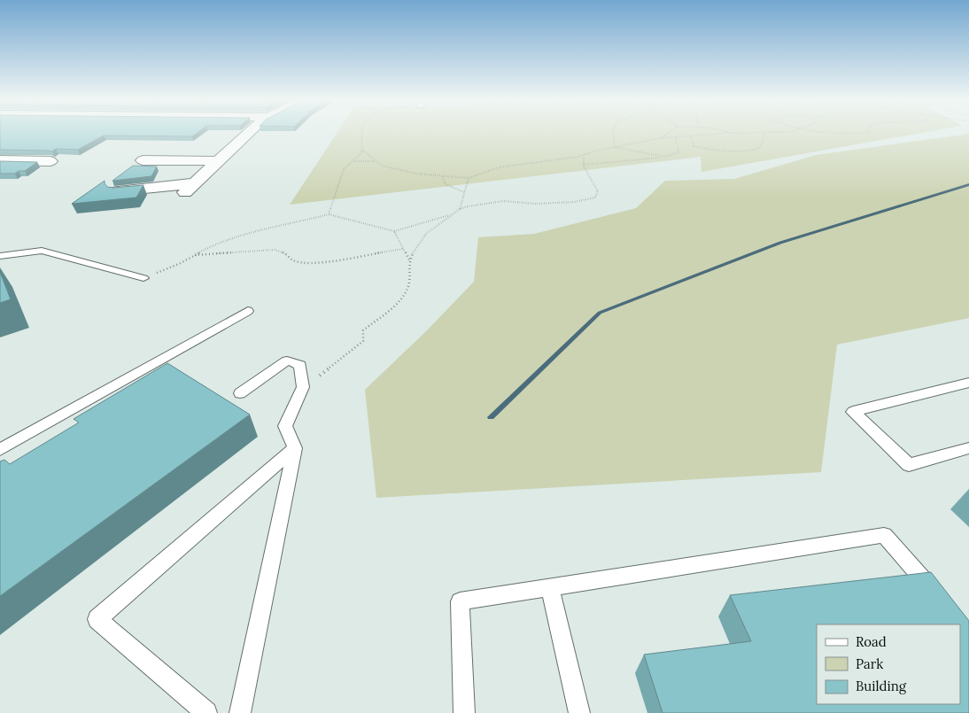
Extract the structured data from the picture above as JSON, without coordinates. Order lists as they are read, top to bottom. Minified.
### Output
{"legend":["Road","Park","Building"]}
